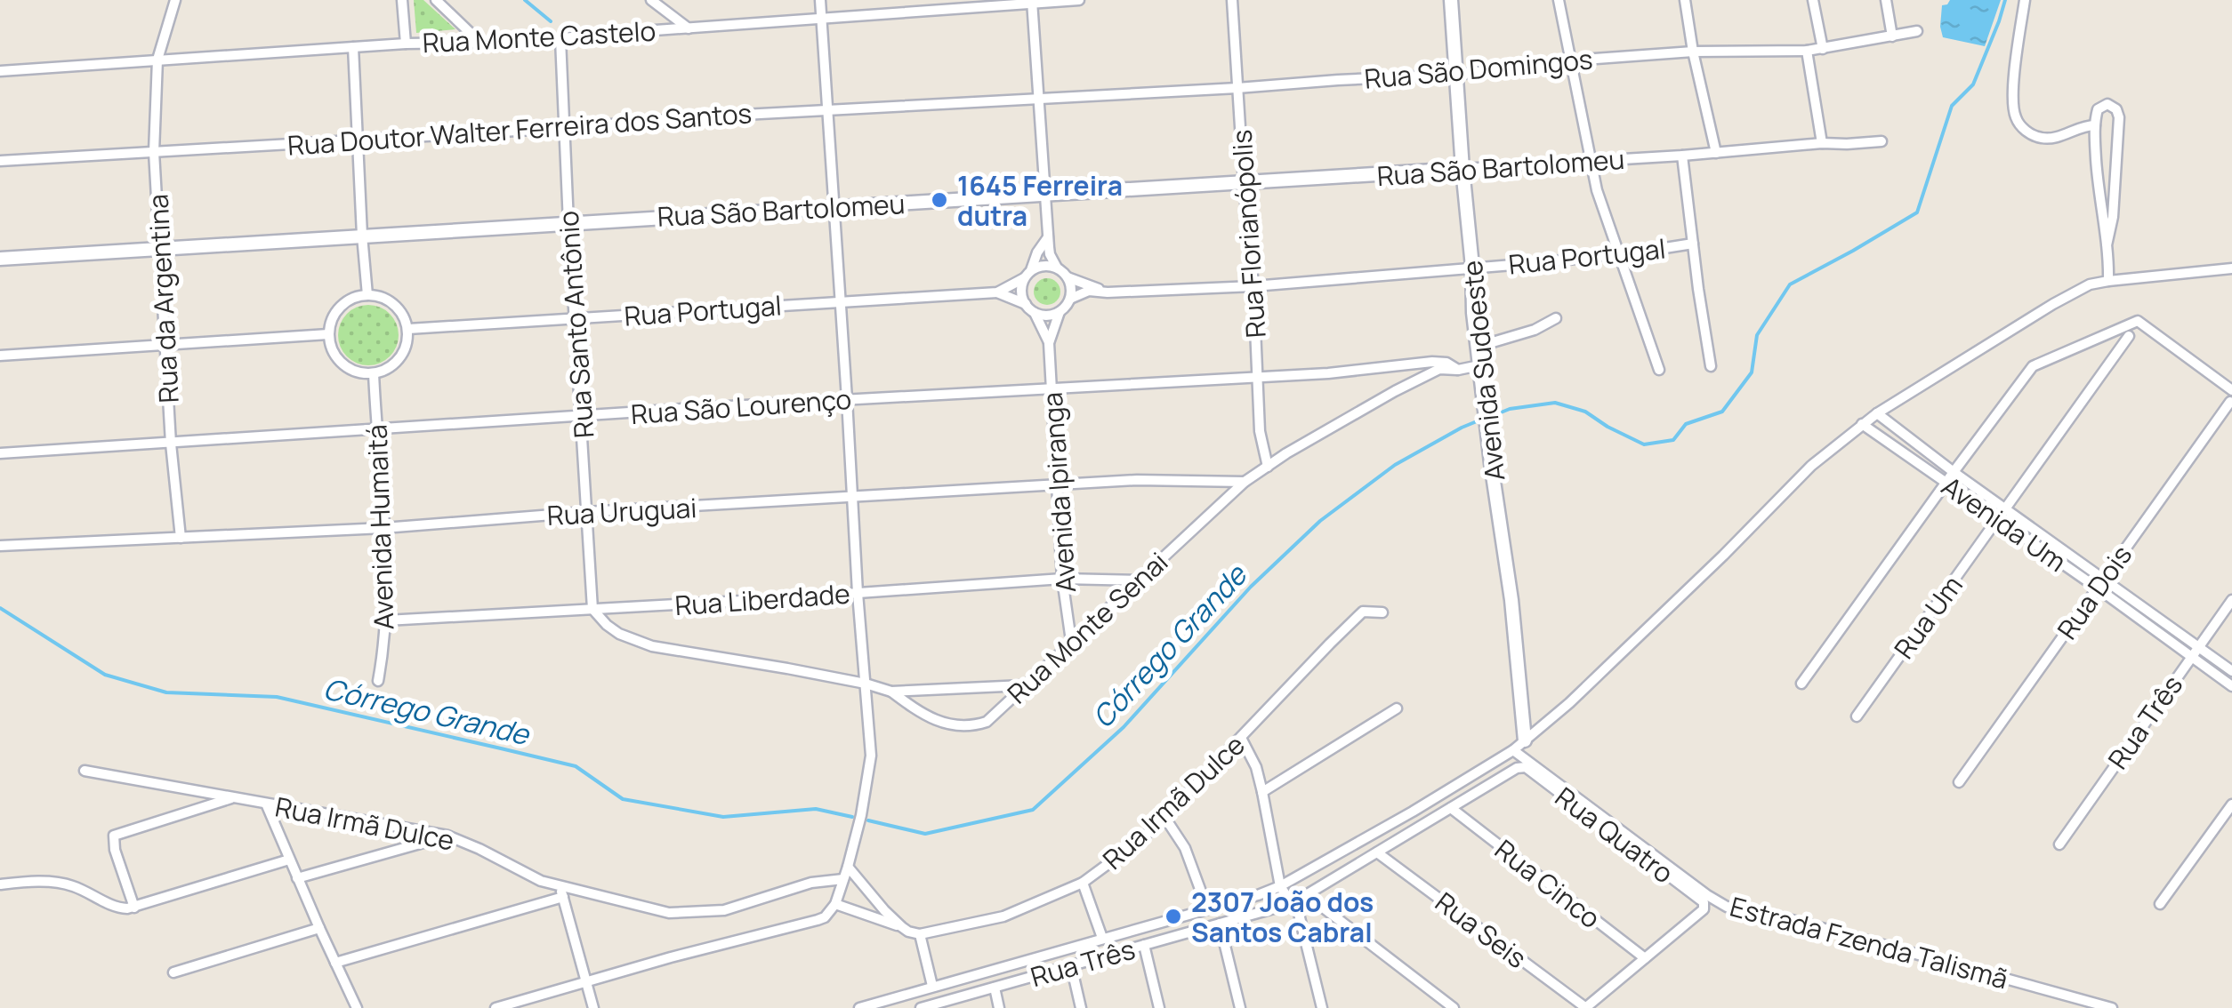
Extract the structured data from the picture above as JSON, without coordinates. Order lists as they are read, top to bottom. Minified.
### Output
{"streets":{"street":["Rua Monte Castelo","Rua São Domingos","Rua Doutor Walter Ferreira dos Santos","Rua São Bartolomeu","Rua Florianópolis","Rua Portugal","Rua da Argentina","Rua Santo Antônio","Avenida Sudoeste","Rua São Lourenço","Avenida Ipiranga","Rua Uruguai","Avenida Um","Avenida Humaitá","Rua Dois","Rua Liberdade","Rua Um","Rua Monte Senai","Rua Três","Rua Irmã Dulce","Rua Quatro","Rua Cinco","Rua Seis","Estrada Fzenda Talismã"]},"crossings":[["Rua Monte Castelo","Rua da Argentina"],["Rua Monte Castelo","Rua Santo Antônio"],["Rua São Domingos","Rua Doutor Walter Ferreira dos Santos"],["Rua São Domingos","Rua Florianópolis"],["Rua São Domingos","Avenida Sudoeste"],["Rua Doutor Walter Ferreira dos Santos","Rua da Argentina"],["Rua Doutor Walter Ferreira dos Santos","Rua Santo Antônio"],["Rua São Bartolomeu","Rua Florianópolis"],["Rua São Bartolomeu","Rua da Argentina"],["Rua São Bartolomeu","Rua Santo Antônio"],["Rua São Bartolomeu","Avenida Sudoeste"],["Rua Florianópolis","Rua Portugal"],["Rua Florianópolis","Rua São Lourenço"],["Rua Florianópolis","Rua Monte Senai"],["Rua Portugal","Rua Santo Antônio"],["Rua Portugal","Avenida Sudoeste"],["Rua Portugal","Avenida Humaitá"],["Rua da Argentina","Rua São Lourenço"],["Rua da Argentina","Rua Uruguai"],["Rua Santo Antônio","Rua São Lourenço"],["Rua Santo Antônio","Rua Uruguai"],["Rua Santo Antônio","Rua Liberdade"],["Avenida Sudoeste","Rua São Lourenço"],["Rua São Lourenço","Avenida Ipiranga"],["Rua São Lourenço","Avenida Humaitá"],["Avenida Ipiranga","Rua Uruguai"],["Avenida Ipiranga","Rua Liberdade"],["Avenida Ipiranga","Rua Monte Senai"],["Rua Uruguai","Avenida Humaitá"],["Rua Uruguai","Rua Monte Senai"],["Avenida Um","Rua Dois"],["Avenida Um","Rua Um"],["Avenida Um","Rua Três"],["Avenida Humaitá","Rua Liberdade"],["Rua Liberdade","Rua Monte Senai"],["Rua Três","Rua Quatro"],["Rua Três","Rua Cinco"],["Rua Três","Rua Seis"],["Rua Quatro","Rua Cinco"]],"water":["Córrego Grande"],"places":["1645 Ferreira dutra","2307 João dos Santos Cabral"]}
